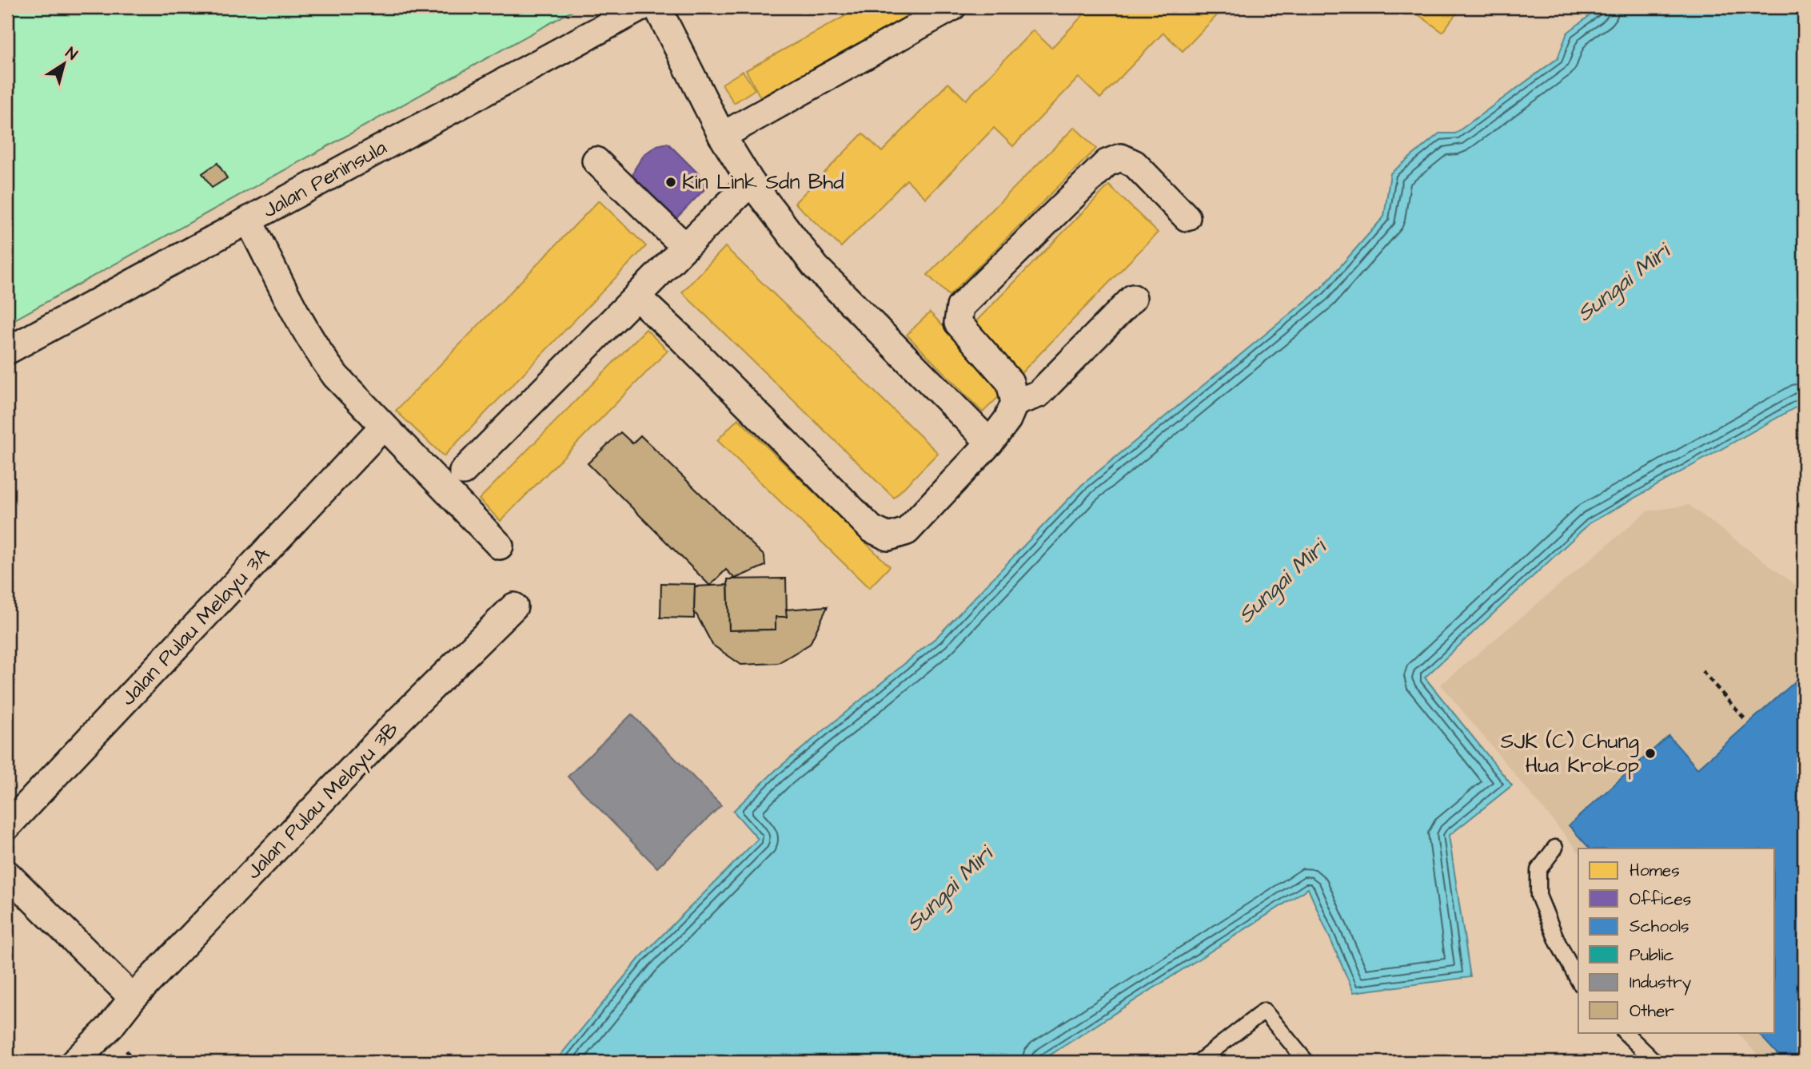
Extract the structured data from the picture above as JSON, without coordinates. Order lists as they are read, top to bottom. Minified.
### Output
{"streets":{"street":["Jalan Peninsula","Jalan Pulau Melayu 3A","Jalan Pulau Melayu 3B"]},"water":["Sungai Miri"],"places":["Kin Link Sdn Bhd","SJK (C) Chung Hua Krokop"],"legend":["Homes","Offices","Schools","Public","Industry","Other"],"north":"top right"}
